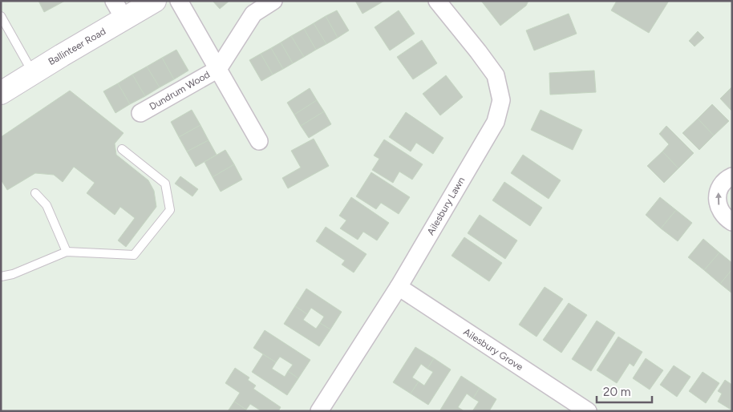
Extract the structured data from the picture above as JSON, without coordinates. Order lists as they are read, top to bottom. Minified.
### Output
{"streets":{"street":["Ballinteer Road","Dundrum Wood","Ailesbury Lawn","Ailesbury Grove"]},"crossings":[["Ailesbury Lawn","Ailesbury Grove"]],"scale_bar":"20 m"}
